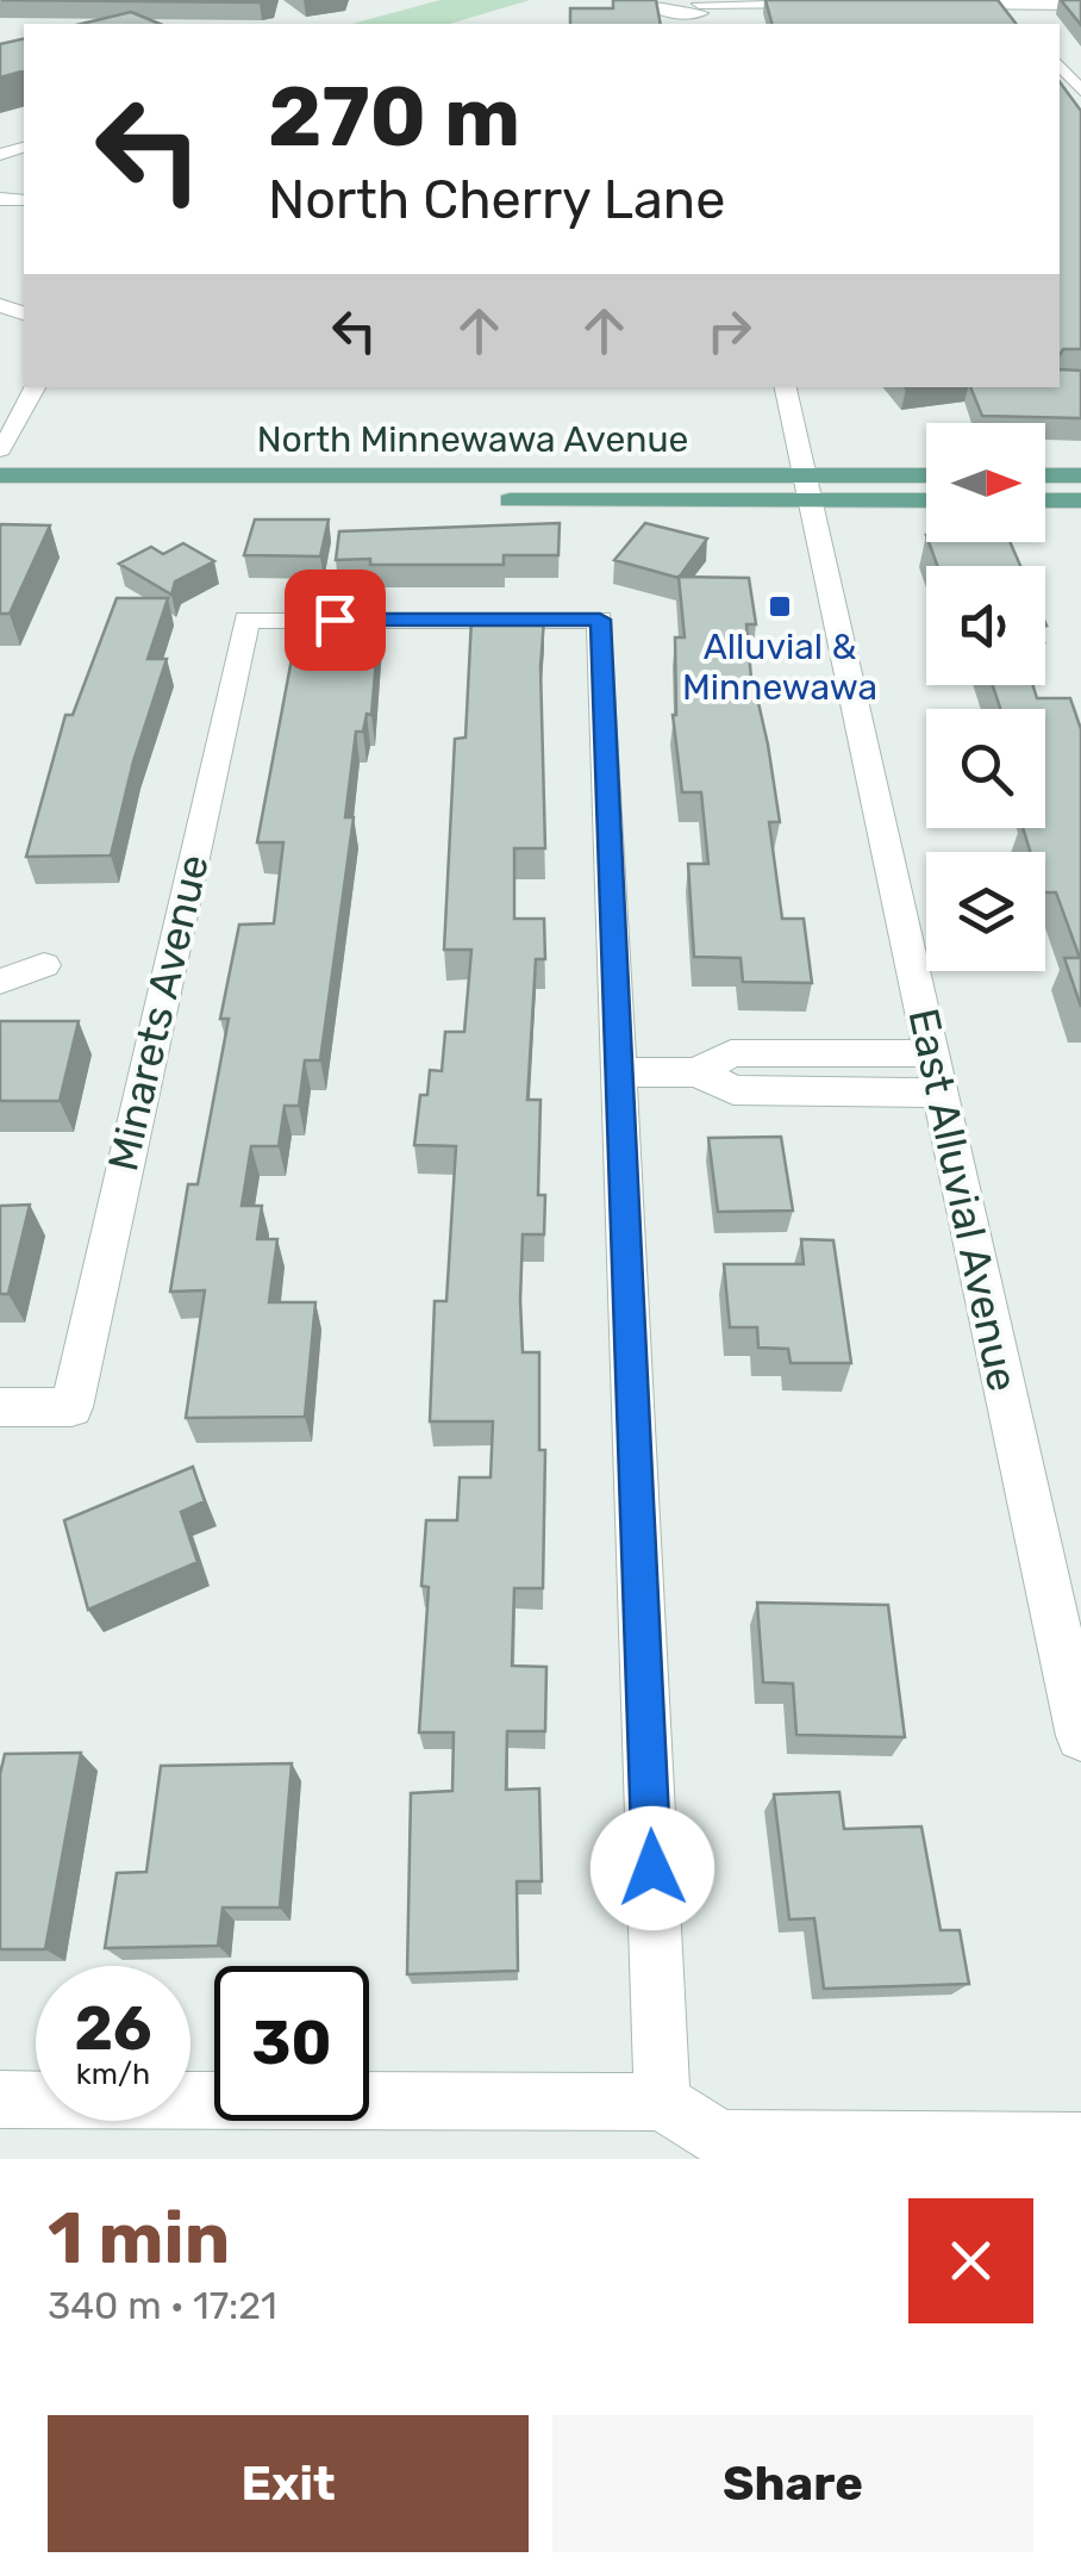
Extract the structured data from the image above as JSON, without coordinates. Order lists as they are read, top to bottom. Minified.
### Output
{"streets":{"main road":["North Minnewawa Avenue"],"street":["Minarets Avenue","East Alluvial Avenue"]},"crossings":[["North Minnewawa Avenue","East Alluvial Avenue"]],"places":{"transit":["Alluvial & Minnewawa"]},"north":"right","page":{"turn":["270 m","North Cherry Lane"],"speed":"26 km/h","limit":"30","heading":["1 min","340 m · 17:21"],"buttons":["Exit","Share"]}}
